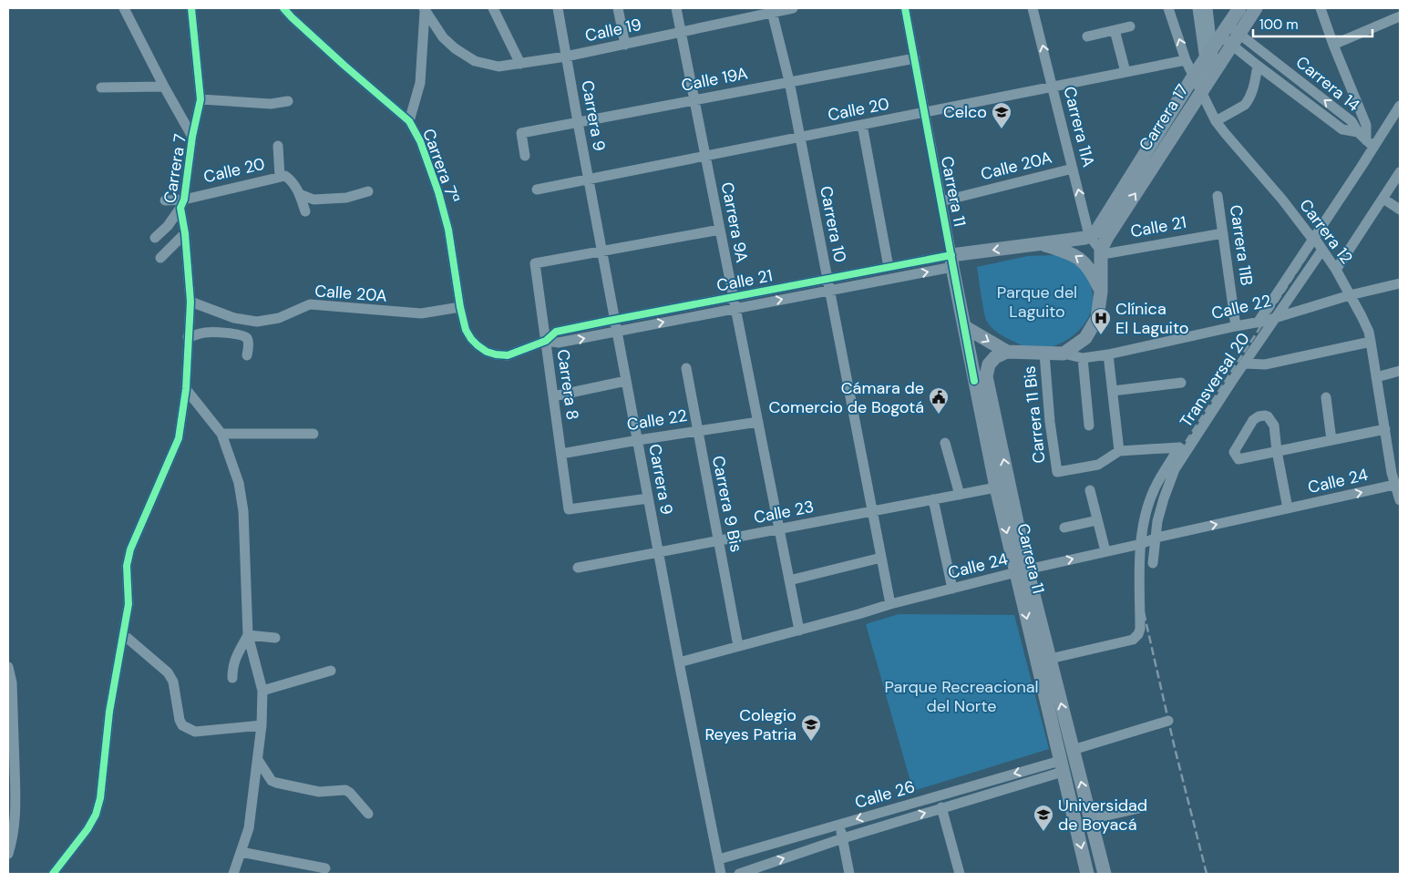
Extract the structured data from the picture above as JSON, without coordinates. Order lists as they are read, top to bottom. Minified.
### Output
{"streets":{"main road":["Carrera 17","Carrera 11","Calle 21","Calle 22"],"street":["Calle 19","Calle 19A","Carrera 14","Calle 20","Carrera 9","Carrera 11A","Carrera 7ª","Calle 20A","Carrera 7","Carrera 9A","Carrera 10","Carrera 12","Carrera 11B","Transversal 20","Carrera 8","Carrera 11 Bis","Calle 24","Carrera 9 Bis","Calle 23","Calle 26"]},"crossings":[["Calle 19","Carrera 9"],["Calle 19","Carrera 9A"],["Calle 19","Carrera 10"],["Calle 19A","Carrera 9"],["Calle 19A","Carrera 11"],["Calle 19A","Carrera 9A"],["Calle 19A","Carrera 10"],["Carrera 14","Carrera 17"],["Calle 20","Carrera 9"],["Calle 20","Carrera 11A"],["Calle 20","Carrera 7"],["Calle 20","Carrera 11"],["Calle 20","Carrera 9A"],["Calle 20","Carrera 10"],["Calle 20","Carrera 12"],["Carrera 9","Calle 21"],["Carrera 9","Calle 22"],["Carrera 9","Carrera 8"],["Carrera 9","Calle 24"],["Carrera 9","Calle 23"],["Carrera 9","Calle 26"],["Carrera 17","Carrera 11A"],["Carrera 17","Calle 21"],["Carrera 17","Carrera 12"],["Carrera 11A","Calle 20A"],["Carrera 11A","Calle 21"],["Carrera 7ª","Calle 20A"],["Carrera 7ª","Calle 21"],["Carrera 7ª","Carrera 8"],["Calle 20A","Carrera 7"],["Calle 20A","Carrera 11"],["Carrera 11","Calle 21"],["Carrera 11","Calle 22"],["Carrera 11","Transversal 20"],["Carrera 11","Carrera 11 Bis"],["Carrera 11","Calle 24"],["Carrera 11","Calle 23"],["Carrera 11","Calle 26"],["Carrera 9A","Calle 21"],["Carrera 9A","Calle 22"],["Carrera 9A","Calle 24"],["Carrera 9A","Calle 23"],["Carrera 10","Calle 21"],["Carrera 10","Calle 24"],["Carrera 10","Calle 23"],["Calle 21","Carrera 11B"],["Calle 21","Calle 22"],["Calle 21","Carrera 8"],["Calle 21","Carrera 11 Bis"],["Carrera 12","Calle 22"],["Carrera 12","Transversal 20"],["Carrera 12","Calle 24"],["Carrera 11B","Calle 22"],["Calle 22","Transversal 20"],["Calle 22","Carrera 8"],["Calle 22","Carrera 11 Bis"],["Calle 22","Carrera 9 Bis"],["Transversal 20","Carrera 11 Bis"],["Transversal 20","Calle 24"],["Calle 24","Carrera 9 Bis"],["Carrera 9 Bis","Calle 23"]],"one_way":["Carrera 11A"],"parks":["Parque del Laguito","Parque Recreacional del Norte"],"places":{"school or university":["Celco","Colegio Reyes Patria","Universidad de Boyacá"],"hospital":["Clínica El Laguito"],"public building":["Cámara de Comercio de Bogotá"]},"scale_bar":"100 m"}
